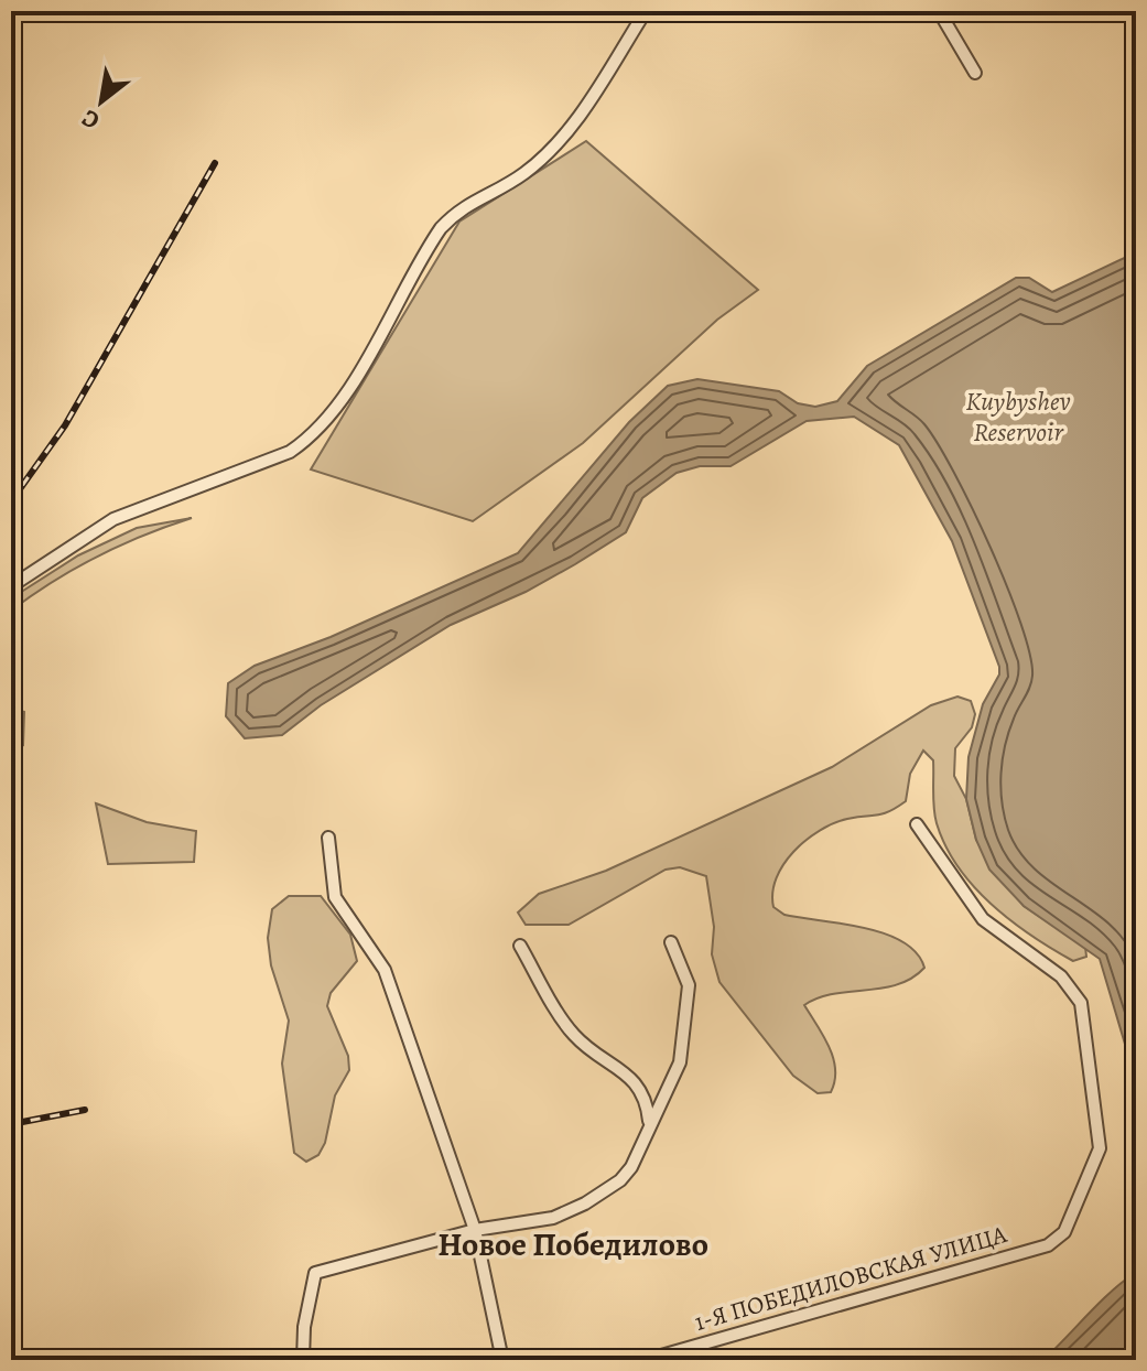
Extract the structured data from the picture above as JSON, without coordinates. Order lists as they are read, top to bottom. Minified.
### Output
{"streets":{"street":["1-Я ПОБЕДИЛОВСКАЯ УЛИЦА"]},"districts":["Новое Победилово"],"water":["Kuybyshev Reservoir"],"north":"bottom left"}
